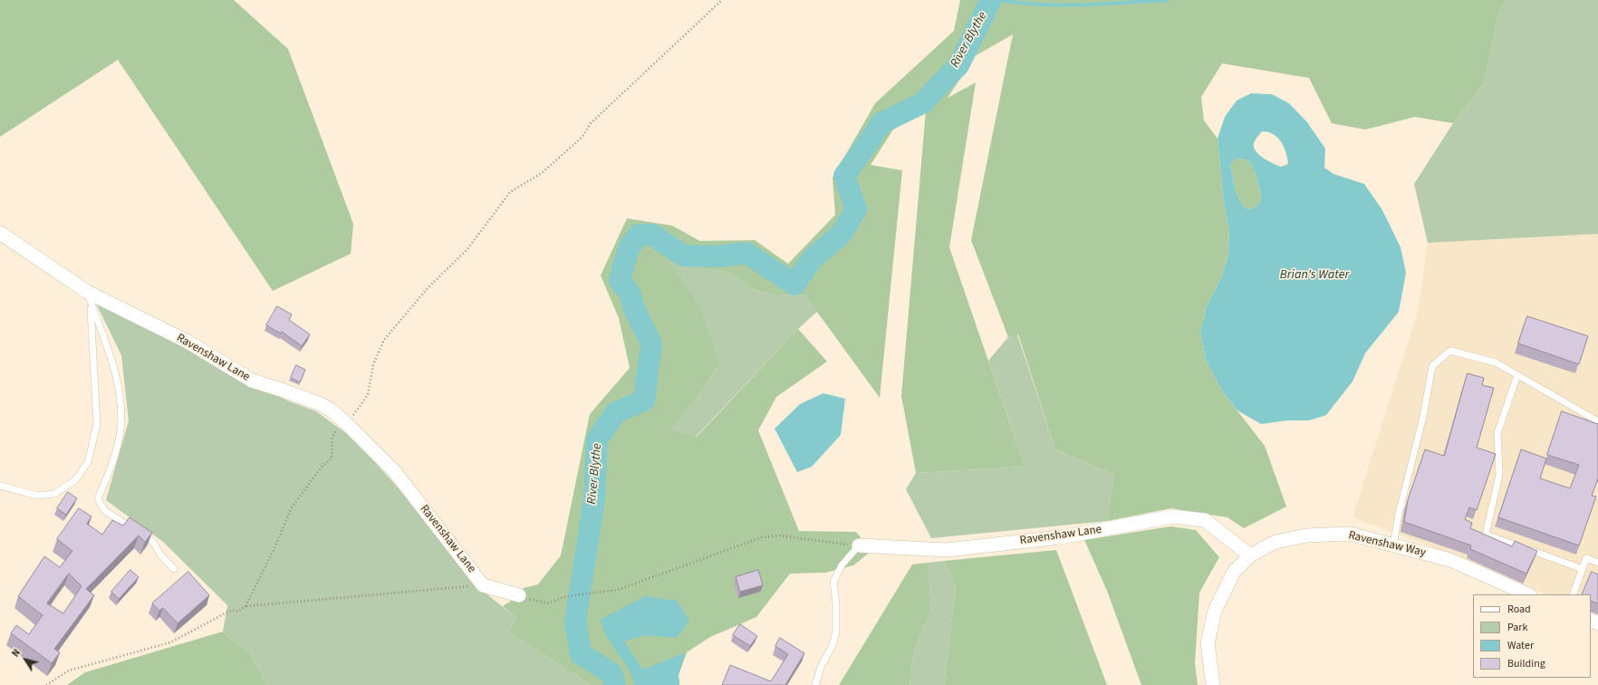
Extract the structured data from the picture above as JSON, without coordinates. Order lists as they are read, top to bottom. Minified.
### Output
{"streets":{"street":["Ravenshaw Lane","Ravenshaw Way"]},"crossings":[["Ravenshaw Lane","Ravenshaw Way"]],"water":["River Blythe","Brian's Water"],"legend":["Road","Park","Water","Building"],"north":"top left"}
